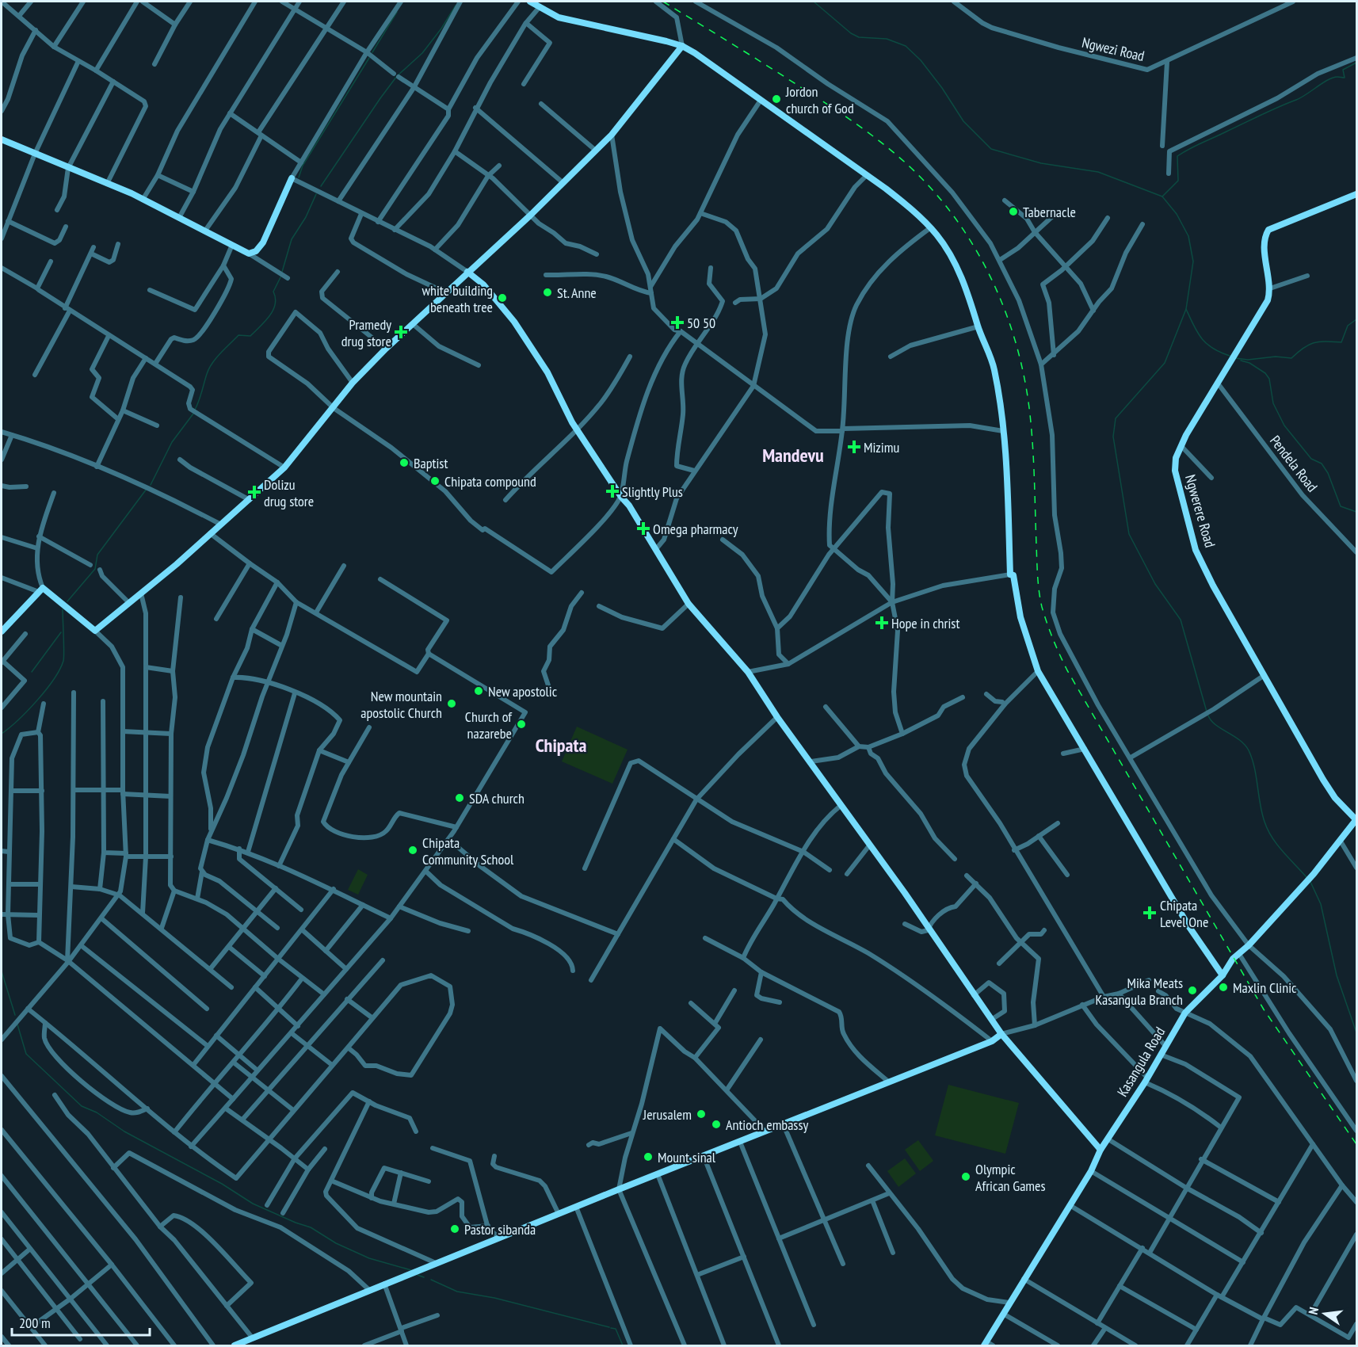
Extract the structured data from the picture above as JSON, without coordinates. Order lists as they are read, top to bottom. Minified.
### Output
{"streets":{"street":["Ngwezi Road","Pendela Road","Ngwerere Road","Kasangula Road"]},"crossings":[["Pendela Road","Ngwerere Road"],["Ngwerere Road","Kasangula Road"]],"districts":["Mandevu","Chipata"],"places":{"other":["Jordon church of God","Tabernacle","St. Anne","white building beneath tree","Baptist","Chipata compound","New apostolic","New mountain apostolic Church","Church of nazarebe","SDA church","Chipata Community School","Maxlin Clinic","Mika Meats Kasangula Branch","Jerusalem","Antioch embassy","Mount sinal","Olympic African Games","Pastor sibanda"],"health":["50 50","Pramedy drug store","Mizimu","Slightly Plus","Dolizu drug store","Omega pharmacy","Hope in christ","Chipata Level One"]},"scale_bar":"200 m","north":"left"}
